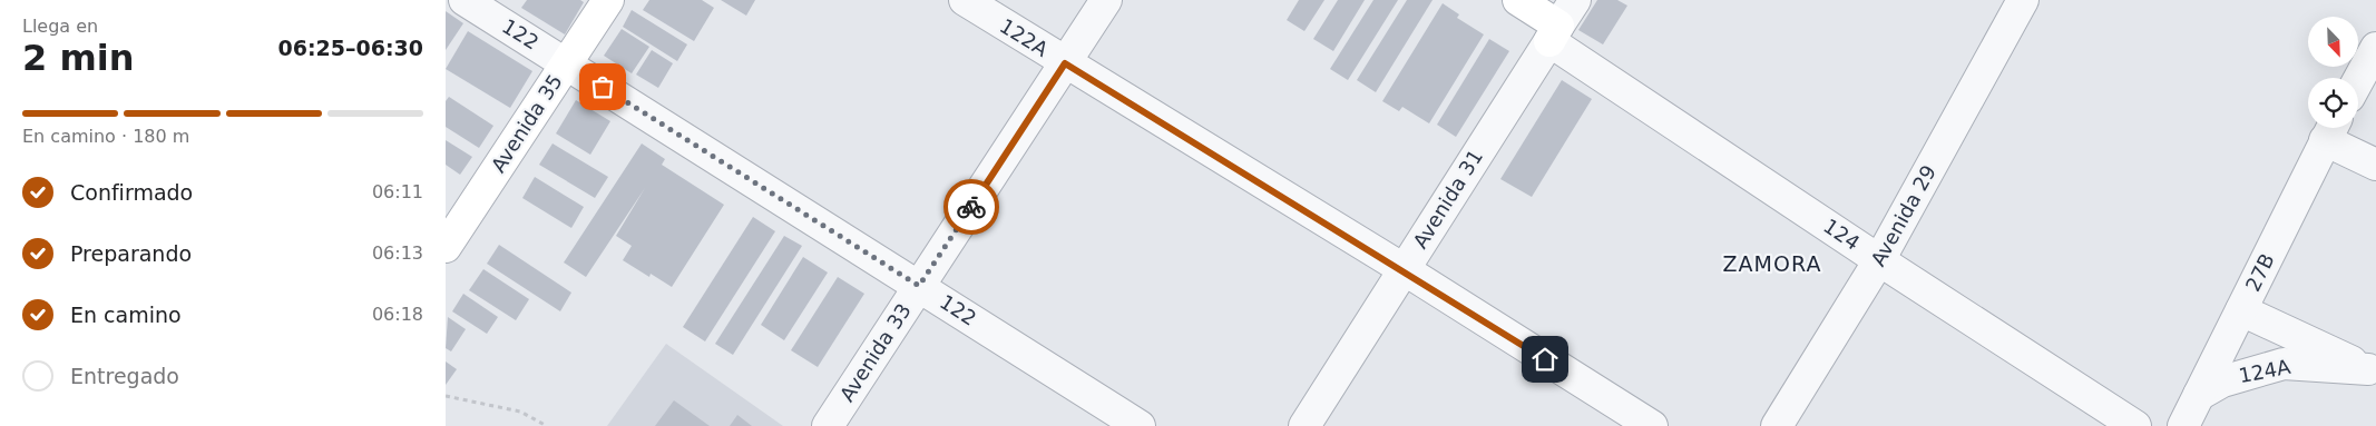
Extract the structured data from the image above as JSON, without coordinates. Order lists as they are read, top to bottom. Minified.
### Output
{"streets":{"street":["122","122A","Avenida 35","Avenida 31","Avenida 29","124","27B","Avenida 33","124A"]},"crossings":[["122","Avenida 35"],["122","Avenida 33"],["122A","Avenida 31"],["122A","Avenida 33"],["Avenida 31","124"],["Avenida 29","124"],["27B","124A"]],"districts":["ZAMORA"],"north":"bottom right","page":{"heading":["2 min","Llega en","06:25–06:30"],"bar":"En camino · 180 m","list":[["Confirmado","06:11"],["Preparando","06:13"],["En camino","06:18"],"Entregado"]}}
